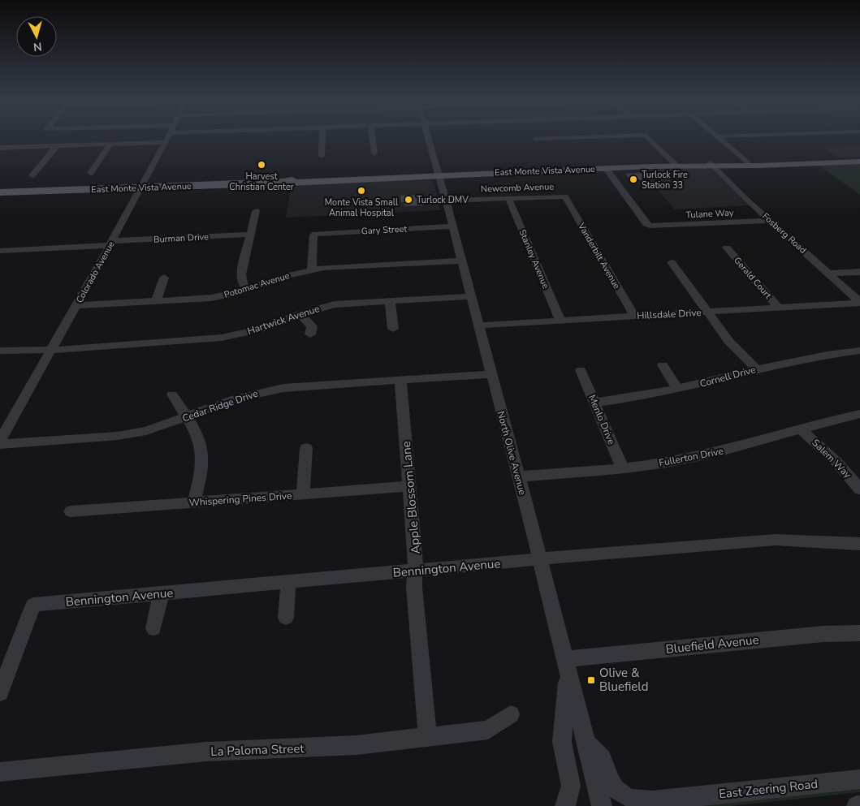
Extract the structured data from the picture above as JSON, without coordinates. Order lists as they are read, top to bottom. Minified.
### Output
{"streets":{"main road":["East Monte Vista Avenue"],"street":["Newcomb Avenue","Tulane Way","Gary Street","Fosberg Road","Burman Drive","Vanderbilt Avenue","Stanley Avenue","Colorado Avenue","Gerald Court","Potomac Avenue","Hillsdale Drive","Hartwick Avenue","Cornell Drive","Cedar Ridge Drive","Menlo Drive","North Olive Avenue","Fullerton Drive","Salem Way","Apple Blossom Lane","Whispering Pines Drive","Bennington Avenue","Bluefield Avenue","La Paloma Street","East Zeering Road"]},"crossings":[["East Monte Vista Avenue","Tulane Way"],["East Monte Vista Avenue","Fosberg Road"],["East Monte Vista Avenue","Colorado Avenue"],["East Monte Vista Avenue","North Olive Avenue"],["Newcomb Avenue","Vanderbilt Avenue"],["Newcomb Avenue","Stanley Avenue"],["Newcomb Avenue","North Olive Avenue"],["Tulane Way","Fosberg Road"],["Gary Street","Potomac Avenue"],["Gary Street","North Olive Avenue"],["Fosberg Road","Hillsdale Drive"],["Burman Drive","Colorado Avenue"],["Vanderbilt Avenue","Hillsdale Drive"],["Stanley Avenue","Hillsdale Drive"],["Colorado Avenue","Potomac Avenue"],["Colorado Avenue","Hartwick Avenue"],["Gerald Court","Hillsdale Drive"],["Potomac Avenue","North Olive Avenue"],["Hillsdale Drive","North Olive Avenue"],["Hartwick Avenue","North Olive Avenue"],["Cornell Drive","Menlo Drive"],["Cedar Ridge Drive","North Olive Avenue"],["Cedar Ridge Drive","Apple Blossom Lane"],["Menlo Drive","Fullerton Drive"],["North Olive Avenue","Fullerton Drive"],["North Olive Avenue","Bennington Avenue"],["North Olive Avenue","Bluefield Avenue"],["North Olive Avenue","East Zeering Road"],["Fullerton Drive","Salem Way"],["Apple Blossom Lane","Whispering Pines Drive"],["Apple Blossom Lane","Bennington Avenue"],["Apple Blossom Lane","La Paloma Street"]],"places":{"other":["Harvest Christian Center","Turlock Fire Station 33","Monte Vista Small Animal Hospital","Turlock DMV"],"transit":["Olive & Bluefield"]},"north":"bottom"}
